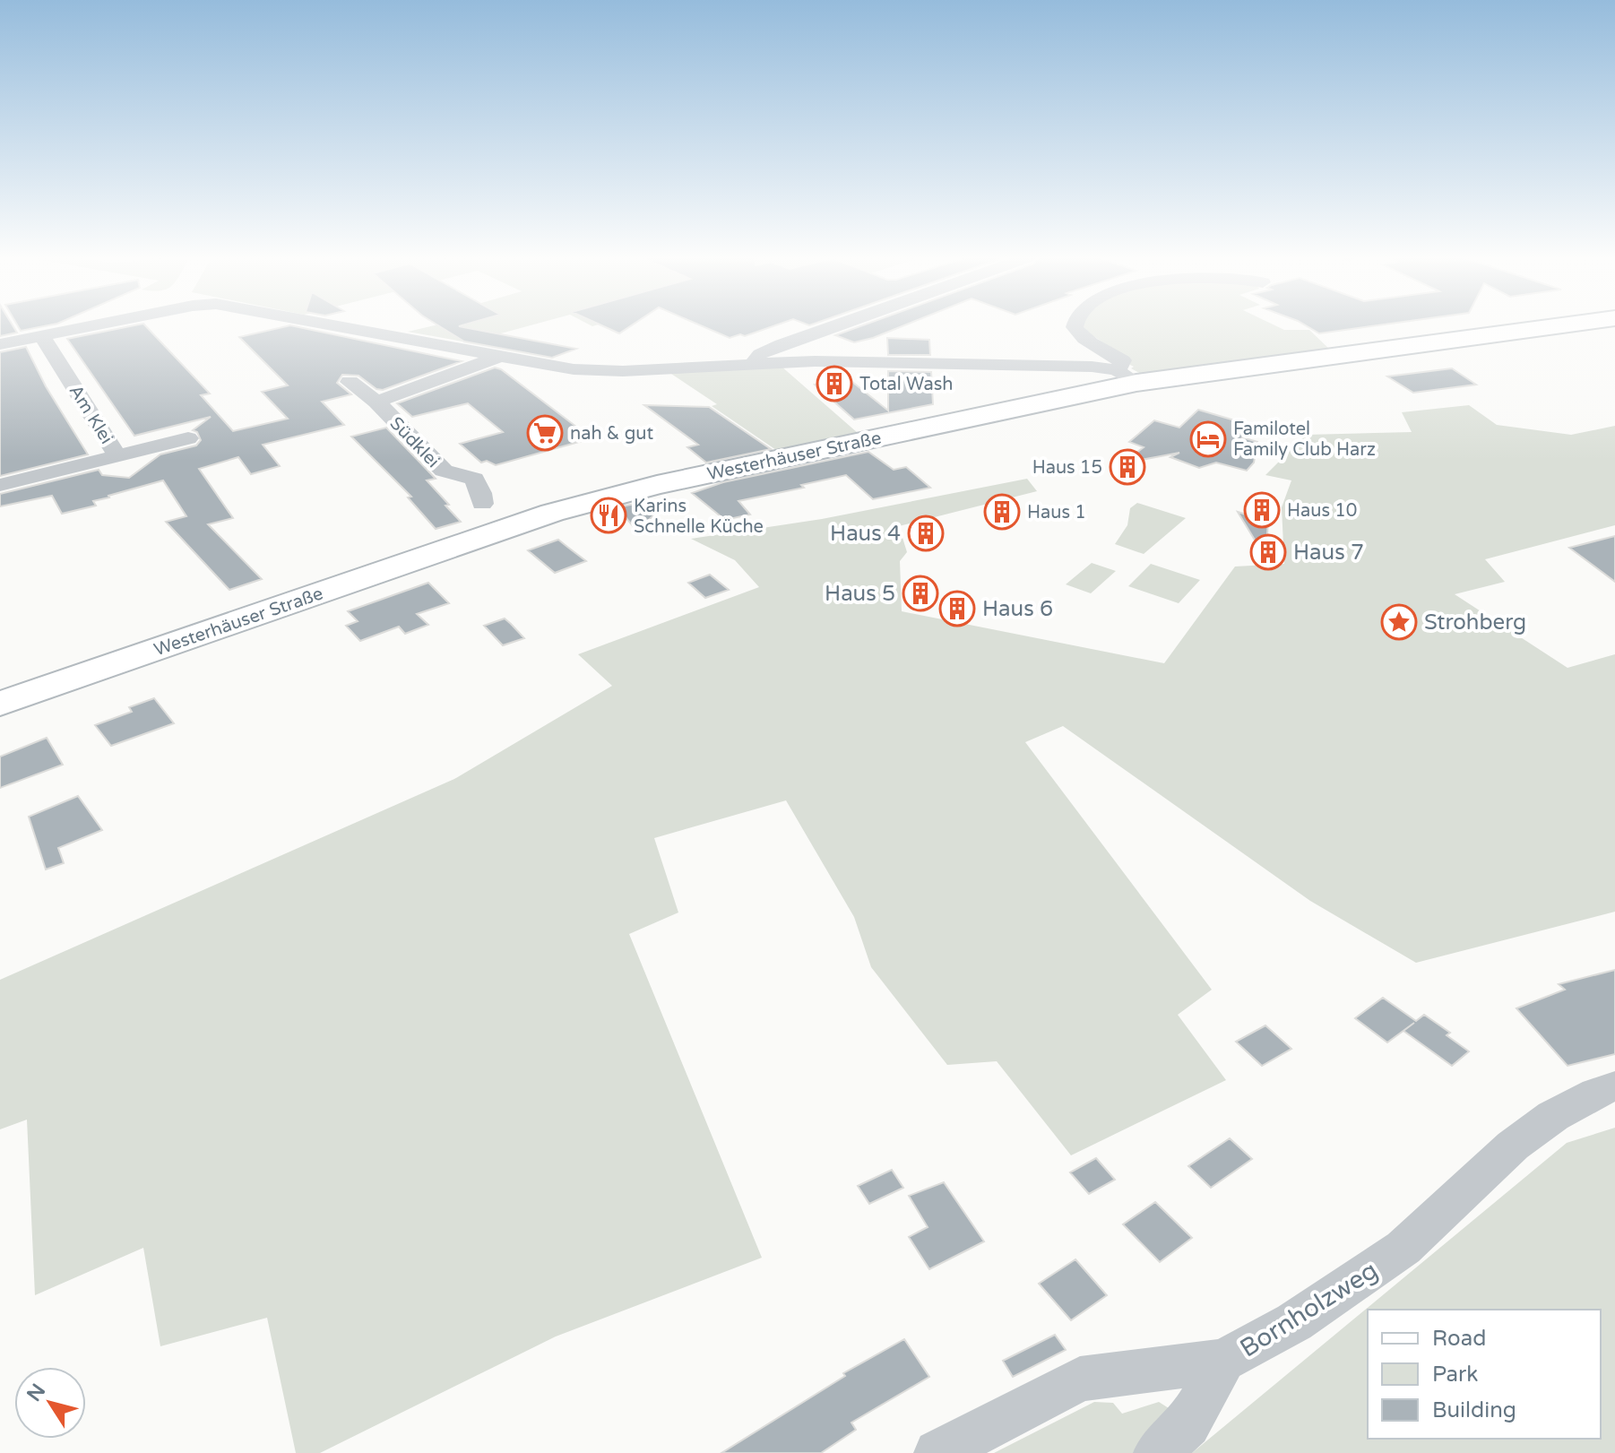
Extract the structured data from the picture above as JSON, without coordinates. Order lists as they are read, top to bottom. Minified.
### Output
{"streets":{"main road":["Westerhäuser Straße"],"street":["Am Klei","Südklei","Bornholzweg"]},"places":{"building":["Total Wash","Haus 15","Haus 10","Haus 1","Haus 4","Haus 7","Haus 5","Haus 6"],"supermarket":["nah & gut"],"hotel":["Familotel Family Club Harz"],"restaurant":["Karins Schnelle Küche"],"place":["Strohberg"]},"legend":["Road","Park","Building"],"north":"top left"}
